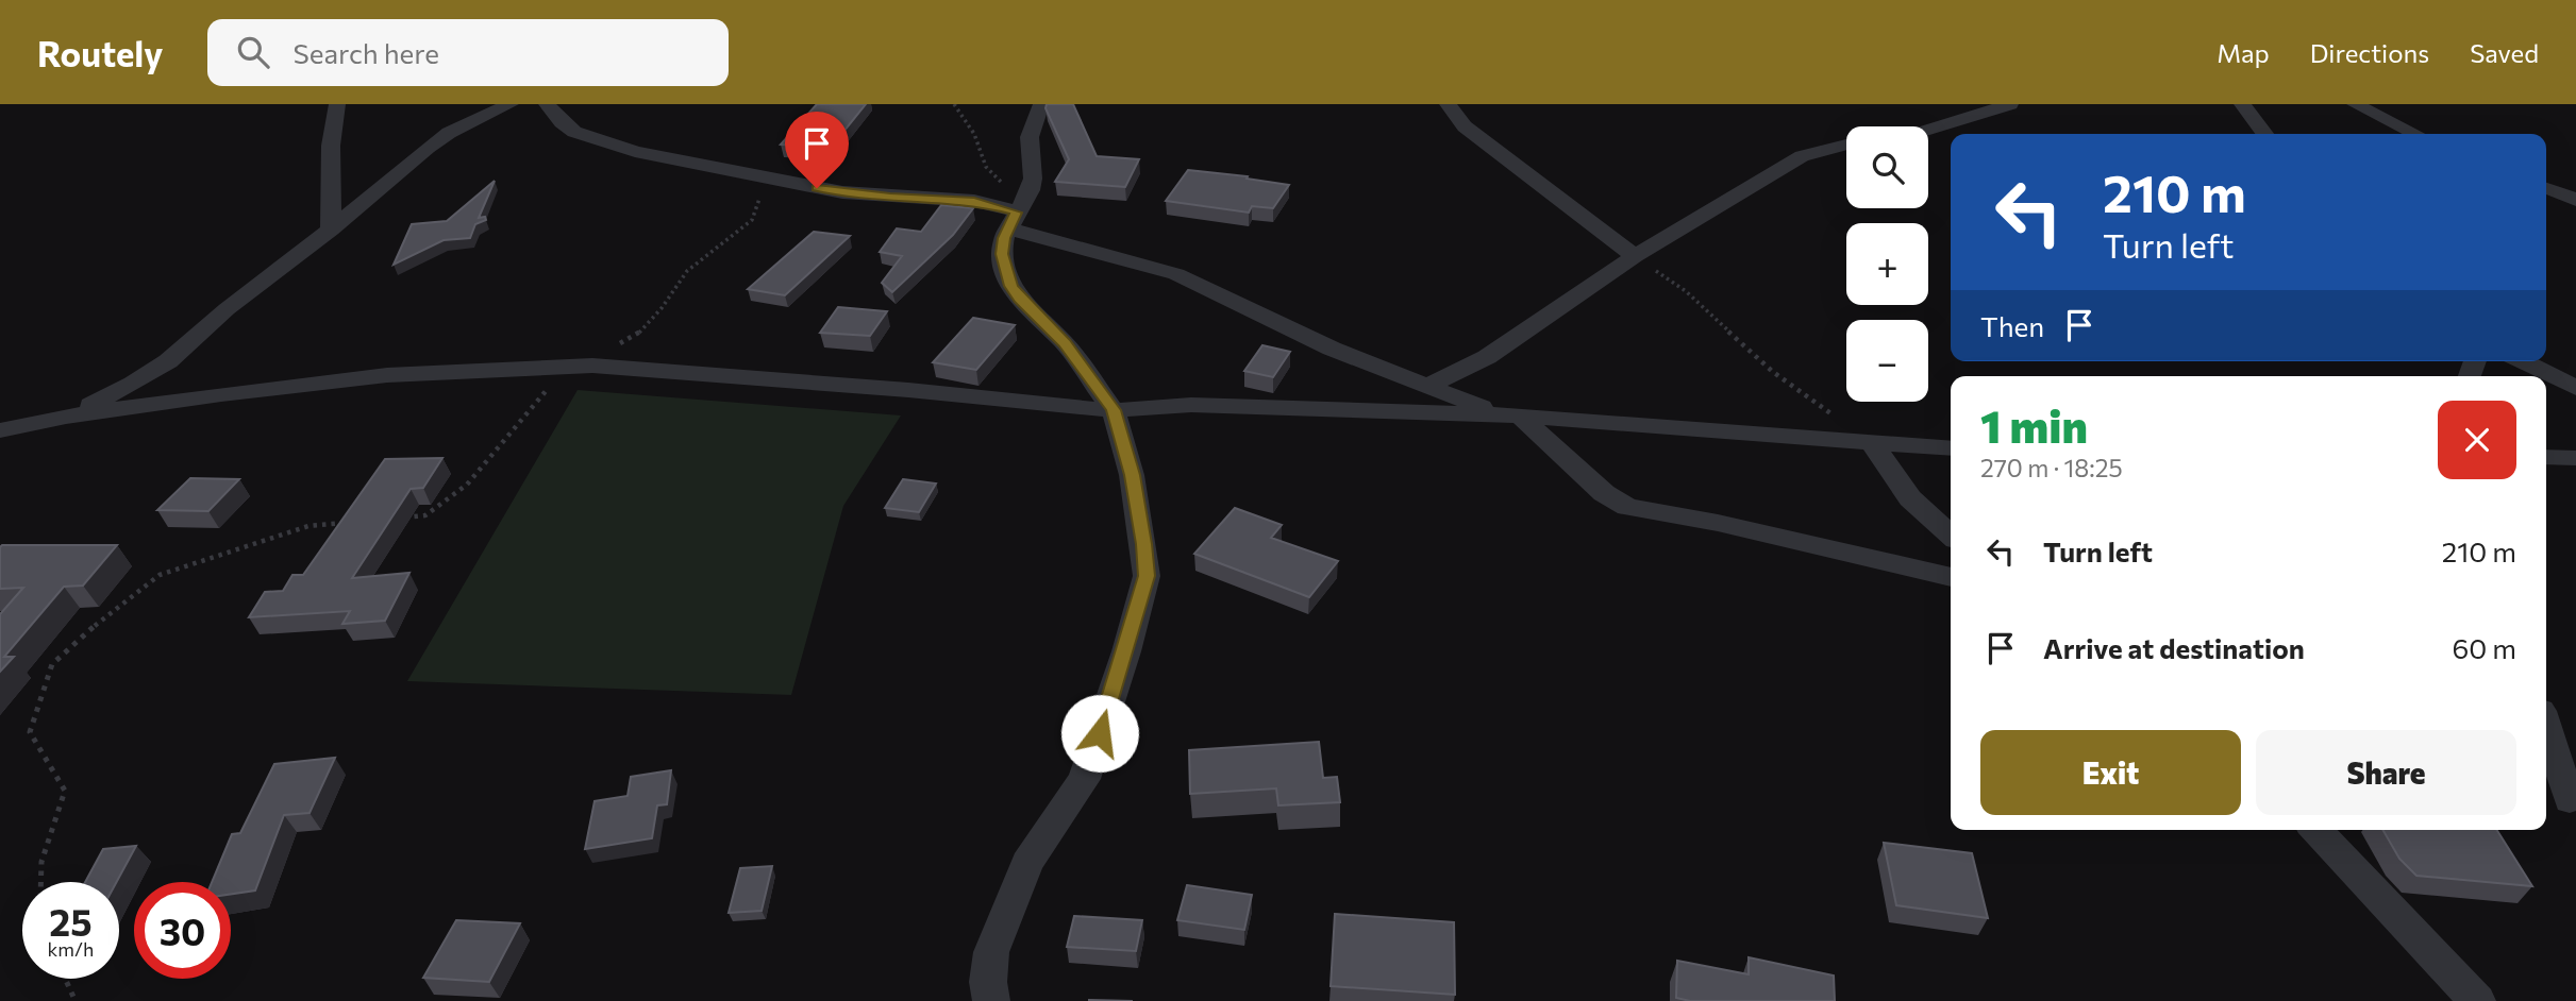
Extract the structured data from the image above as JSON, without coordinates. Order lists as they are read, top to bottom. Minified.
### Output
{"page":{"header":"Routely","search":"Search here","nav":["Map","Directions","Saved"],"map_buttons":["+","−"],"turn":["210 m","Turn left"],"then":"Then","heading":["1 min","270 m · 18:25"],"list":[{"name":"Turn left","value":"210 m"},{"name":"Arrive at destination","value":"60 m"}],"buttons":["Exit","Share"],"speed":"25 km/h","limit":"30"}}
